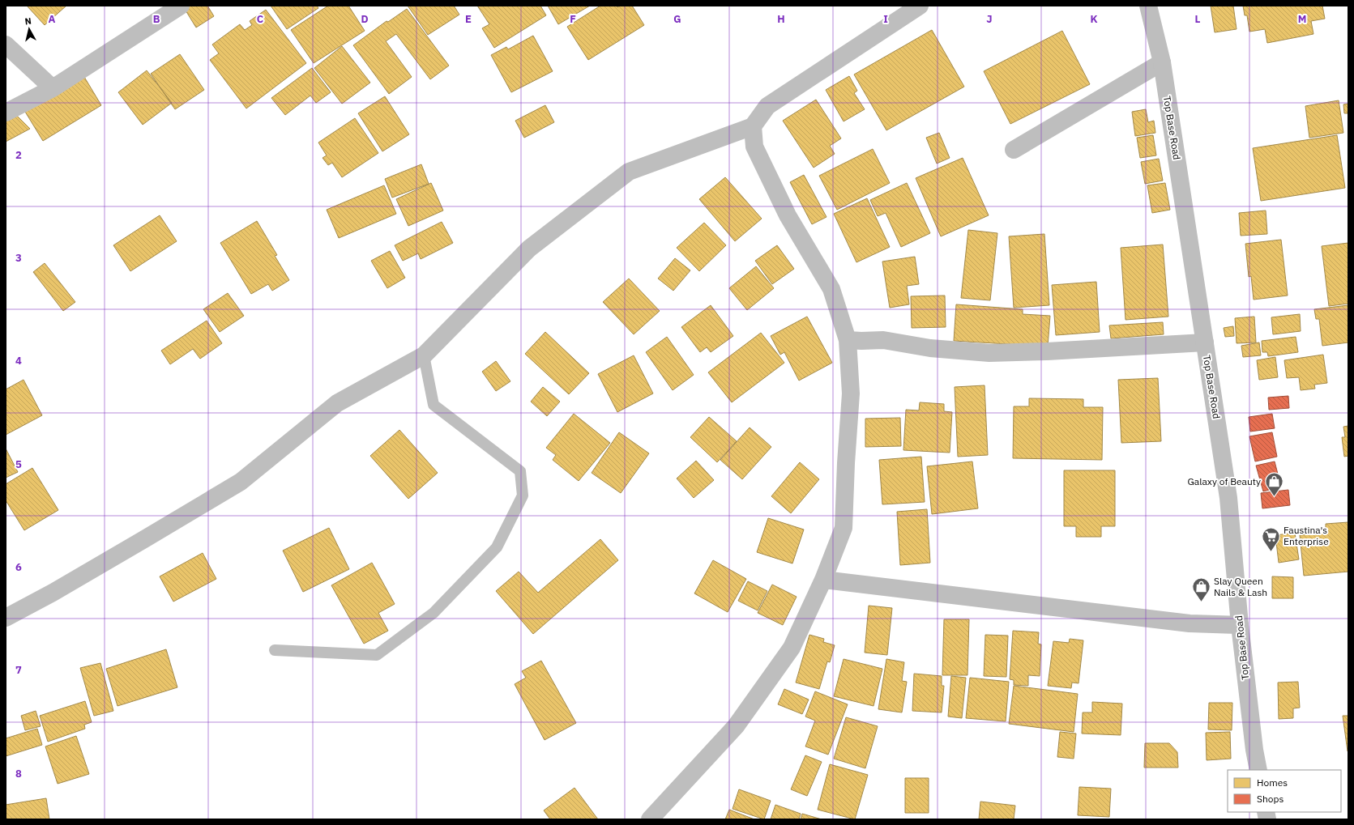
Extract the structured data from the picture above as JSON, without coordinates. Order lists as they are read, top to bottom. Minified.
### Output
{"streets":{"street":["Top Base Road"]},"places":{"shop":["Galaxy of Beauty","Slay Queen Nails & Lash"],"supermarket":["Faustina's Enterprise"]},"legend":["Homes","Shops"],"north":"top","grid":{"columns":["A","B","C","D","E","F","G","H","I","J","K","L","M"],"rows":["2","3","4","5","6","7","8"]}}
